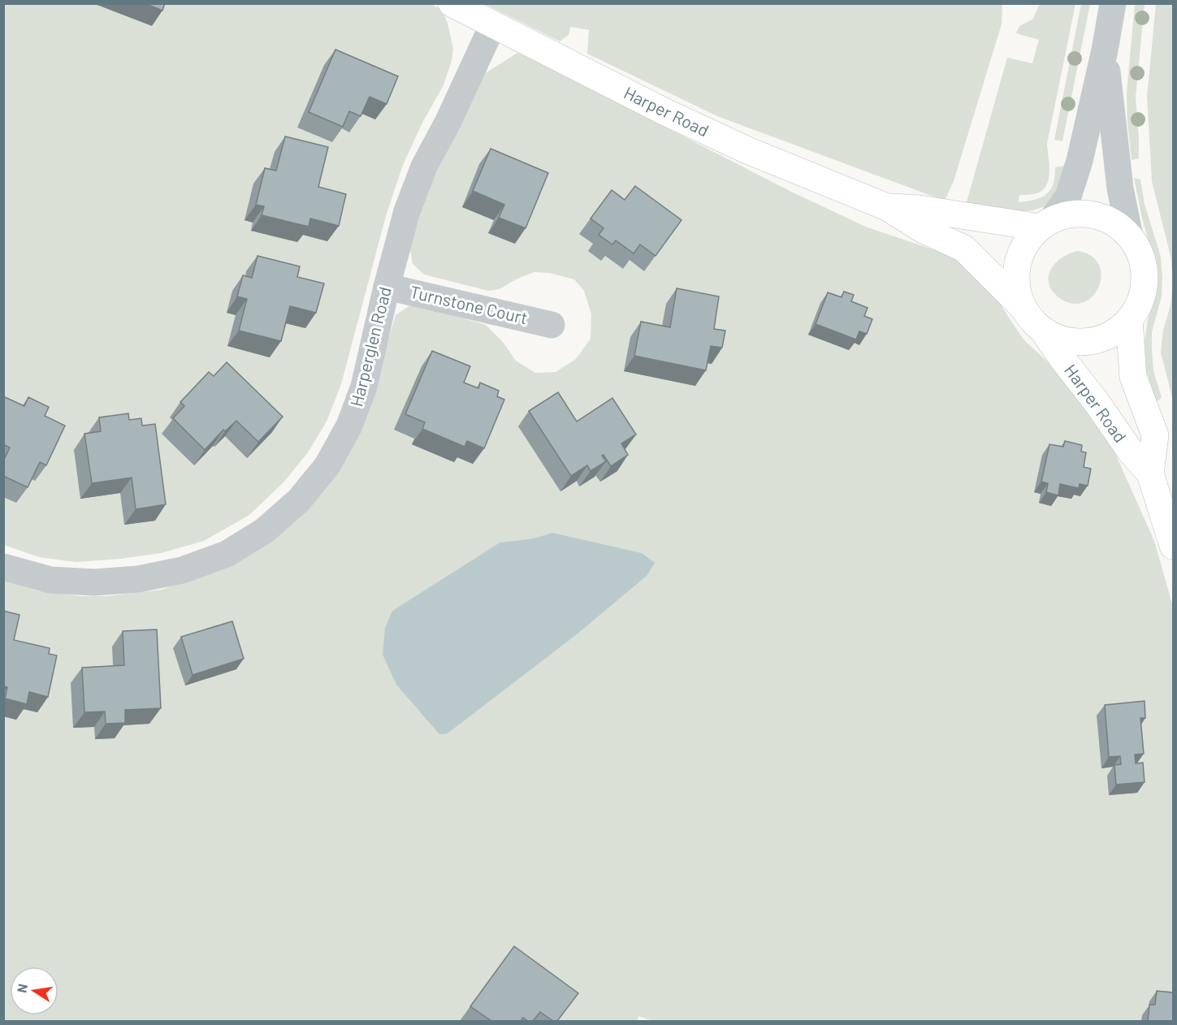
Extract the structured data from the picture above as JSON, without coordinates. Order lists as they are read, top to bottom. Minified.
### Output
{"streets":{"main road":["Harper Road"],"street":["Turnstone Court","Harperglen Road"]},"crossings":[["Harper Road","Harperglen Road"],["Turnstone Court","Harperglen Road"]],"north":"left"}
